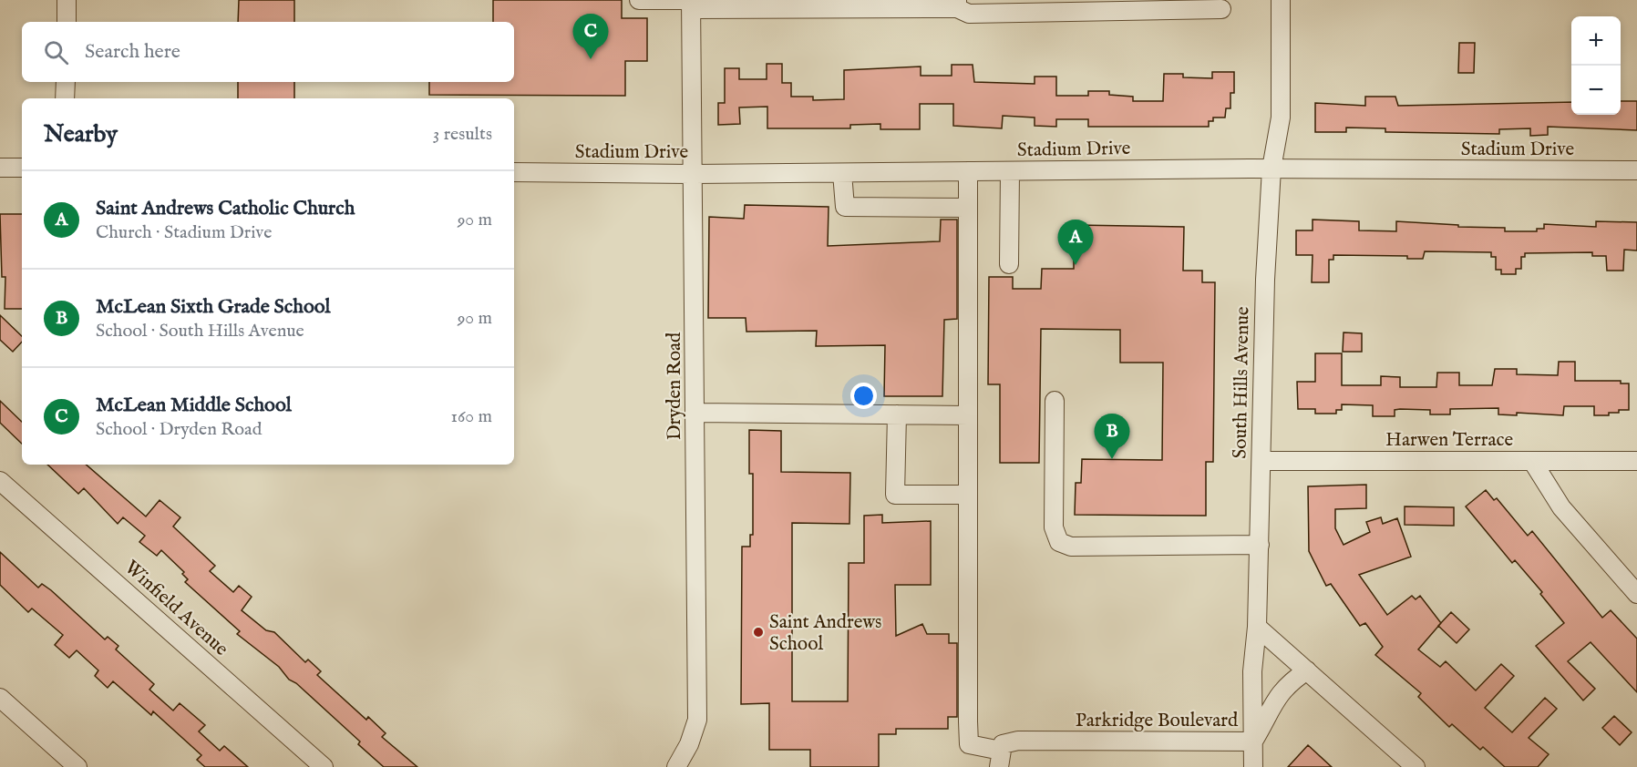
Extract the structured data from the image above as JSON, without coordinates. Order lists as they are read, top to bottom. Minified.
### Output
{"streets":{"street":["Stadium Drive","South Hills Avenue","Dryden Road","Harwen Terrace","Winfield Avenue","Parkridge Boulevard"]},"crossings":[["Stadium Drive","South Hills Avenue"],["Stadium Drive","Dryden Road"],["South Hills Avenue","Harwen Terrace"],["South Hills Avenue","Parkridge Boulevard"]],"places":["Saint Andrews School"],"page":{"pins":["C","A","B"],"map_buttons":["+","−"],"search":"Search here","heading":["Nearby","3 results"],"list":[{"mark":"A","name":"Saint Andrews Catholic Church","note":"Church · Stadium Drive","value":"90 m"},{"mark":"B","name":"McLean Sixth Grade School","note":"School · South Hills Avenue","value":"90 m"},{"mark":"C","name":"McLean Middle School","note":"School · Dryden Road","value":"160 m"}]}}
